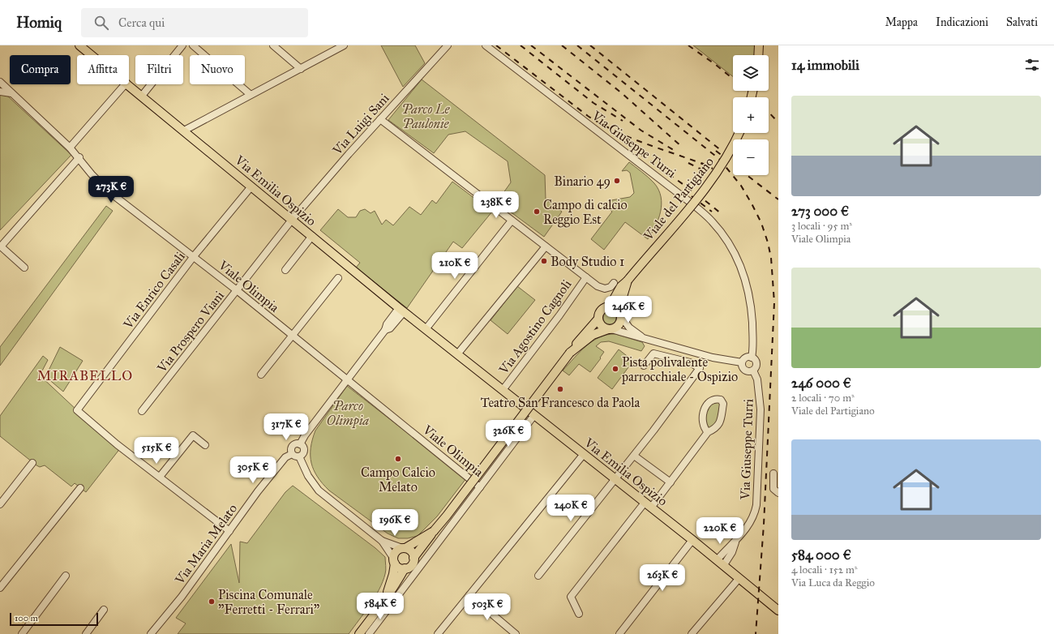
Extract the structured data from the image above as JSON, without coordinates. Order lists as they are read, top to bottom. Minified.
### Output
{"streets":{"main road":["Via Emilia Ospizio","Viale del Partigiano"],"street":["Via Luigi Sani","Via Giuseppe Turri","Viale Olimpia","Via Enrico Casali","Via Agostino Cagnoli","Via Prospero Viani","Via Maria Melato"]},"crossings":[["Via Luigi Sani","Via Emilia Ospizio"],["Via Luigi Sani","Via Prospero Viani"],["Via Giuseppe Turri","Via Emilia Ospizio"],["Via Emilia Ospizio","Via Enrico Casali"],["Via Emilia Ospizio","Via Agostino Cagnoli"],["Via Emilia Ospizio","Via Prospero Viani"],["Viale Olimpia","Via Enrico Casali"],["Viale Olimpia","Via Prospero Viani"]],"districts":["MIRABELLO"],"parks":["Parco Le Paulonie","Parco Olimpia"],"places":["Binario 49","Campo di calcio Reggio Est","Body Studio 1","Pista polivalente parrocchiale - Ospizio","Teatro San Francesco da Paola","Campo Calcio Melato","Piscina Comunale \"Ferretti - Ferrari\""],"scale_bar":"100 m","page":{"header":"Homiq","search":"Cerca qui","nav":["Mappa","Indicazioni","Salvati"],"heading":"14 immobili","map_buttons":["+","−"],"chip":["Compra","Affitta","Filtri","Nuovo"],"list":[{"name":"273 000 €","note":"3 locali · 95 m² · Viale Olimpia"},{"name":"246 000 €","note":"2 locali · 70 m² · Viale del Partigiano"},{"name":"584 000 €","note":"4 locali · 152 m² · Via Luca da Reggio"}],"price":["273K €","238K €","210K €","246K €","317K €","326K €","515K €","305K €","240K €","196K €","220K €","263K €","584K €","503K €"],"scale":"100 m"}}
